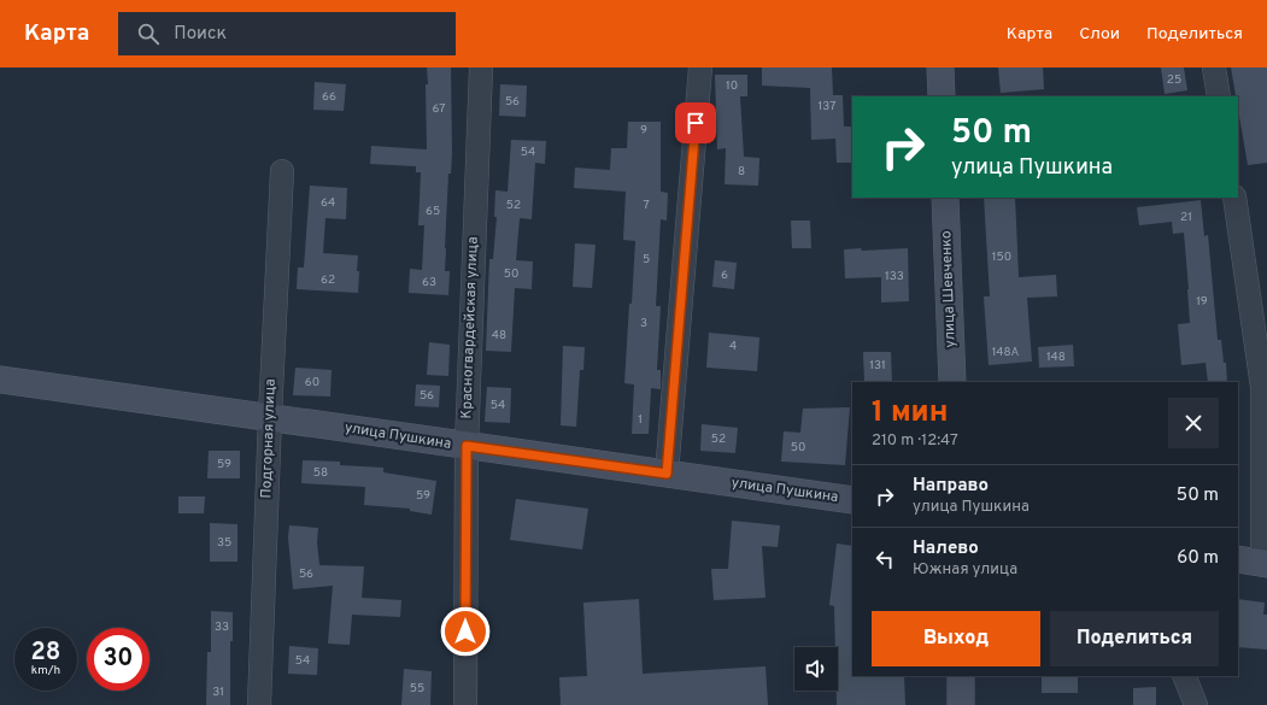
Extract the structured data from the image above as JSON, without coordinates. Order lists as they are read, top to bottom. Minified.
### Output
{"streets":{"street":["улица Шевченко","Красногвардейская улица","улица Пушкина","Подгорная улица"]},"crossings":[["Красногвардейская улица","улица Пушкина"],["улица Пушкина","Подгорная улица"]],"house_numbers":["25","10","66","56","137","67","9","54","8","64","52","7","65","21","150","5","50","6","133","62","63","19","3","48","4","148А","148","131","60","56","54","1","52","50","59","58","59","35","56","33","54","55","31"],"page":{"header":"Карта","search":"Поиск","nav":["Карта","Слои","Поделиться"],"turn":["50 m","улица Пушкина"],"heading":["1 мин","210 m · 12:47"],"list":[{"name":"Направо","note":"улица Пушкина","value":"50 m"},{"name":"Налево","note":"Южная улица","value":"60 m"}],"buttons":["Выход","Поделиться"],"speed":"28 km/h","limit":"30"}}
